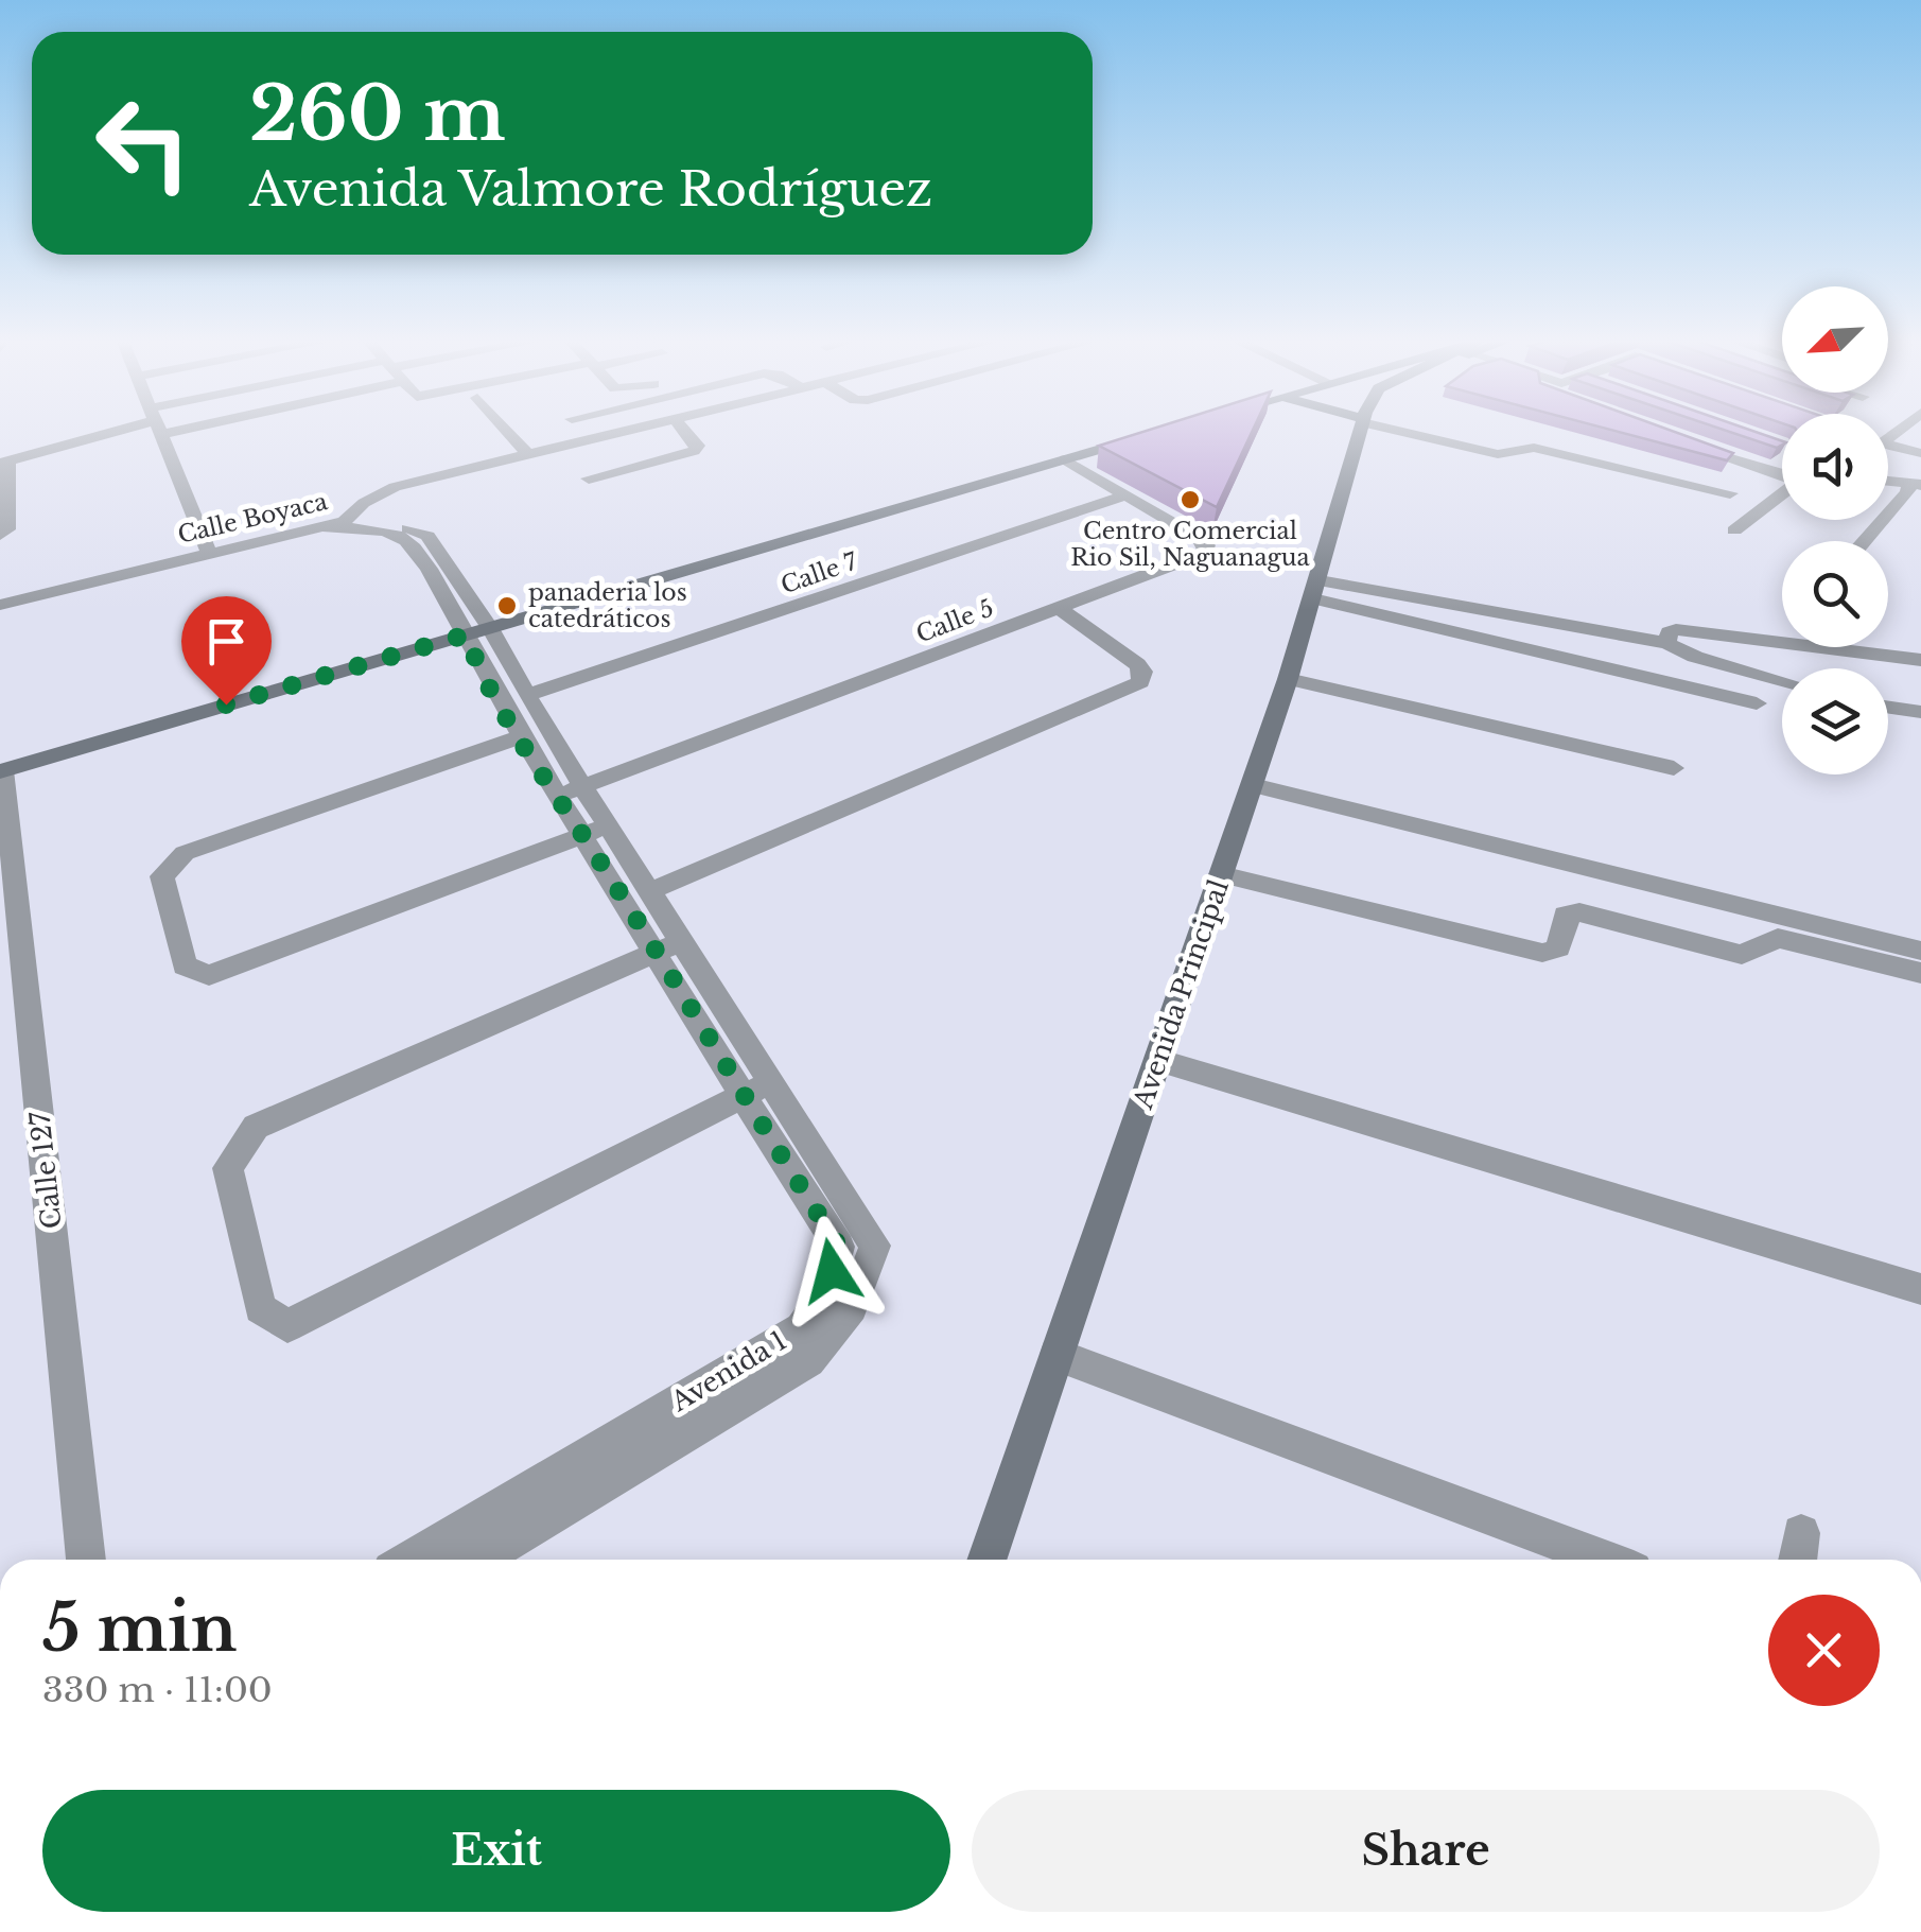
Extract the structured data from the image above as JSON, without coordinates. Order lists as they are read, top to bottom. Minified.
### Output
{"streets":{"main road":["Avenida Principal"],"street":["Calle Boyaca","Calle 7","Calle 5","Calle 127","Avenida 1"]},"crossings":[["Calle Boyaca","Avenida 1"],["Calle 7","Calle 5"],["Calle 7","Avenida 1"],["Calle 5","Avenida 1"]],"places":["Centro Comercial Rio Sil, Naguanagua","panaderia los catedráticos"],"north":"bottom left","page":{"turn":["260 m","Avenida Valmore Rodríguez"],"heading":["5 min","330 m · 11:00"],"buttons":["Exit","Share"]}}
